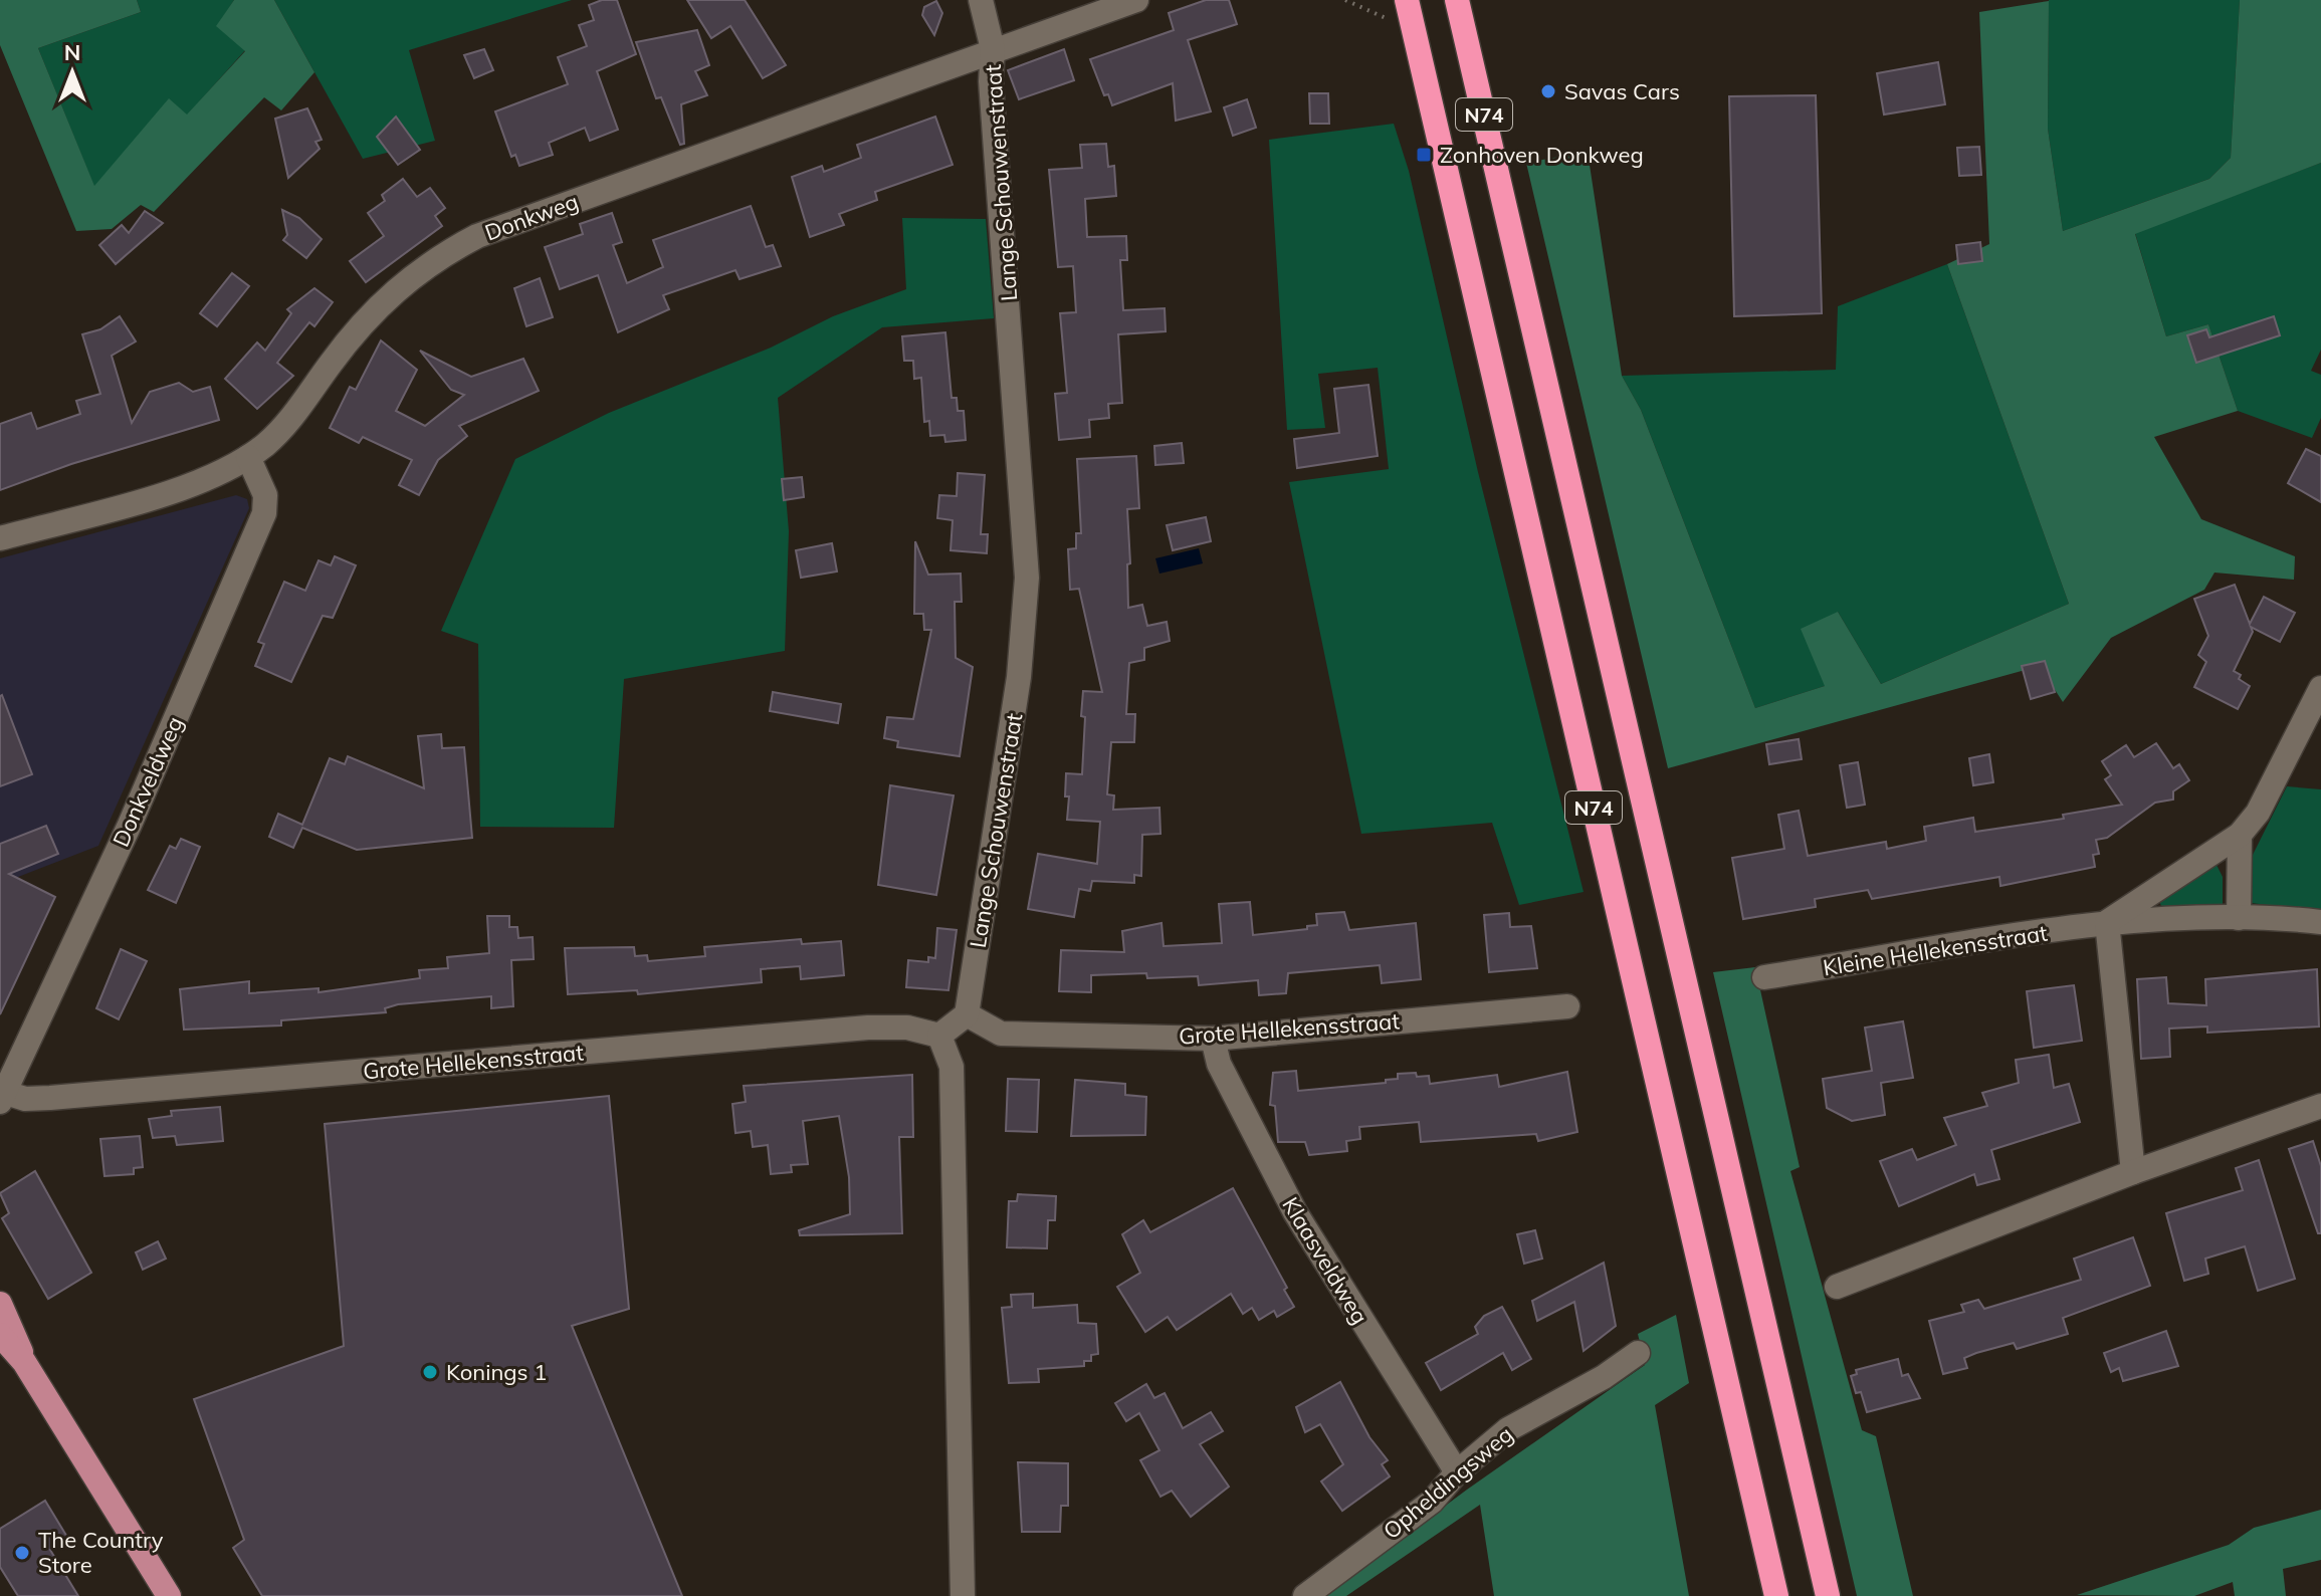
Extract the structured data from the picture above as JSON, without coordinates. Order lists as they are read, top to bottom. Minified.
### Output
{"streets":{"highway":["N74"],"street":["Lange Schouwenstraat","Donkweg","Donkveldweg","Kleine Hellekensstraat","Grote Hellekensstraat","Klaasveldweg","Opheldingsweg"]},"crossings":[["Lange Schouwenstraat","Donkweg"],["Lange Schouwenstraat","Grote Hellekensstraat"],["Donkweg","Donkveldweg"],["Donkveldweg","Grote Hellekensstraat"],["Grote Hellekensstraat","Klaasveldweg"],["Klaasveldweg","Opheldingsweg"]],"places":{"other":["Savas Cars","Konings 1","The Country Store"],"transit":["Zonhoven Donkweg"]},"north":"top"}
